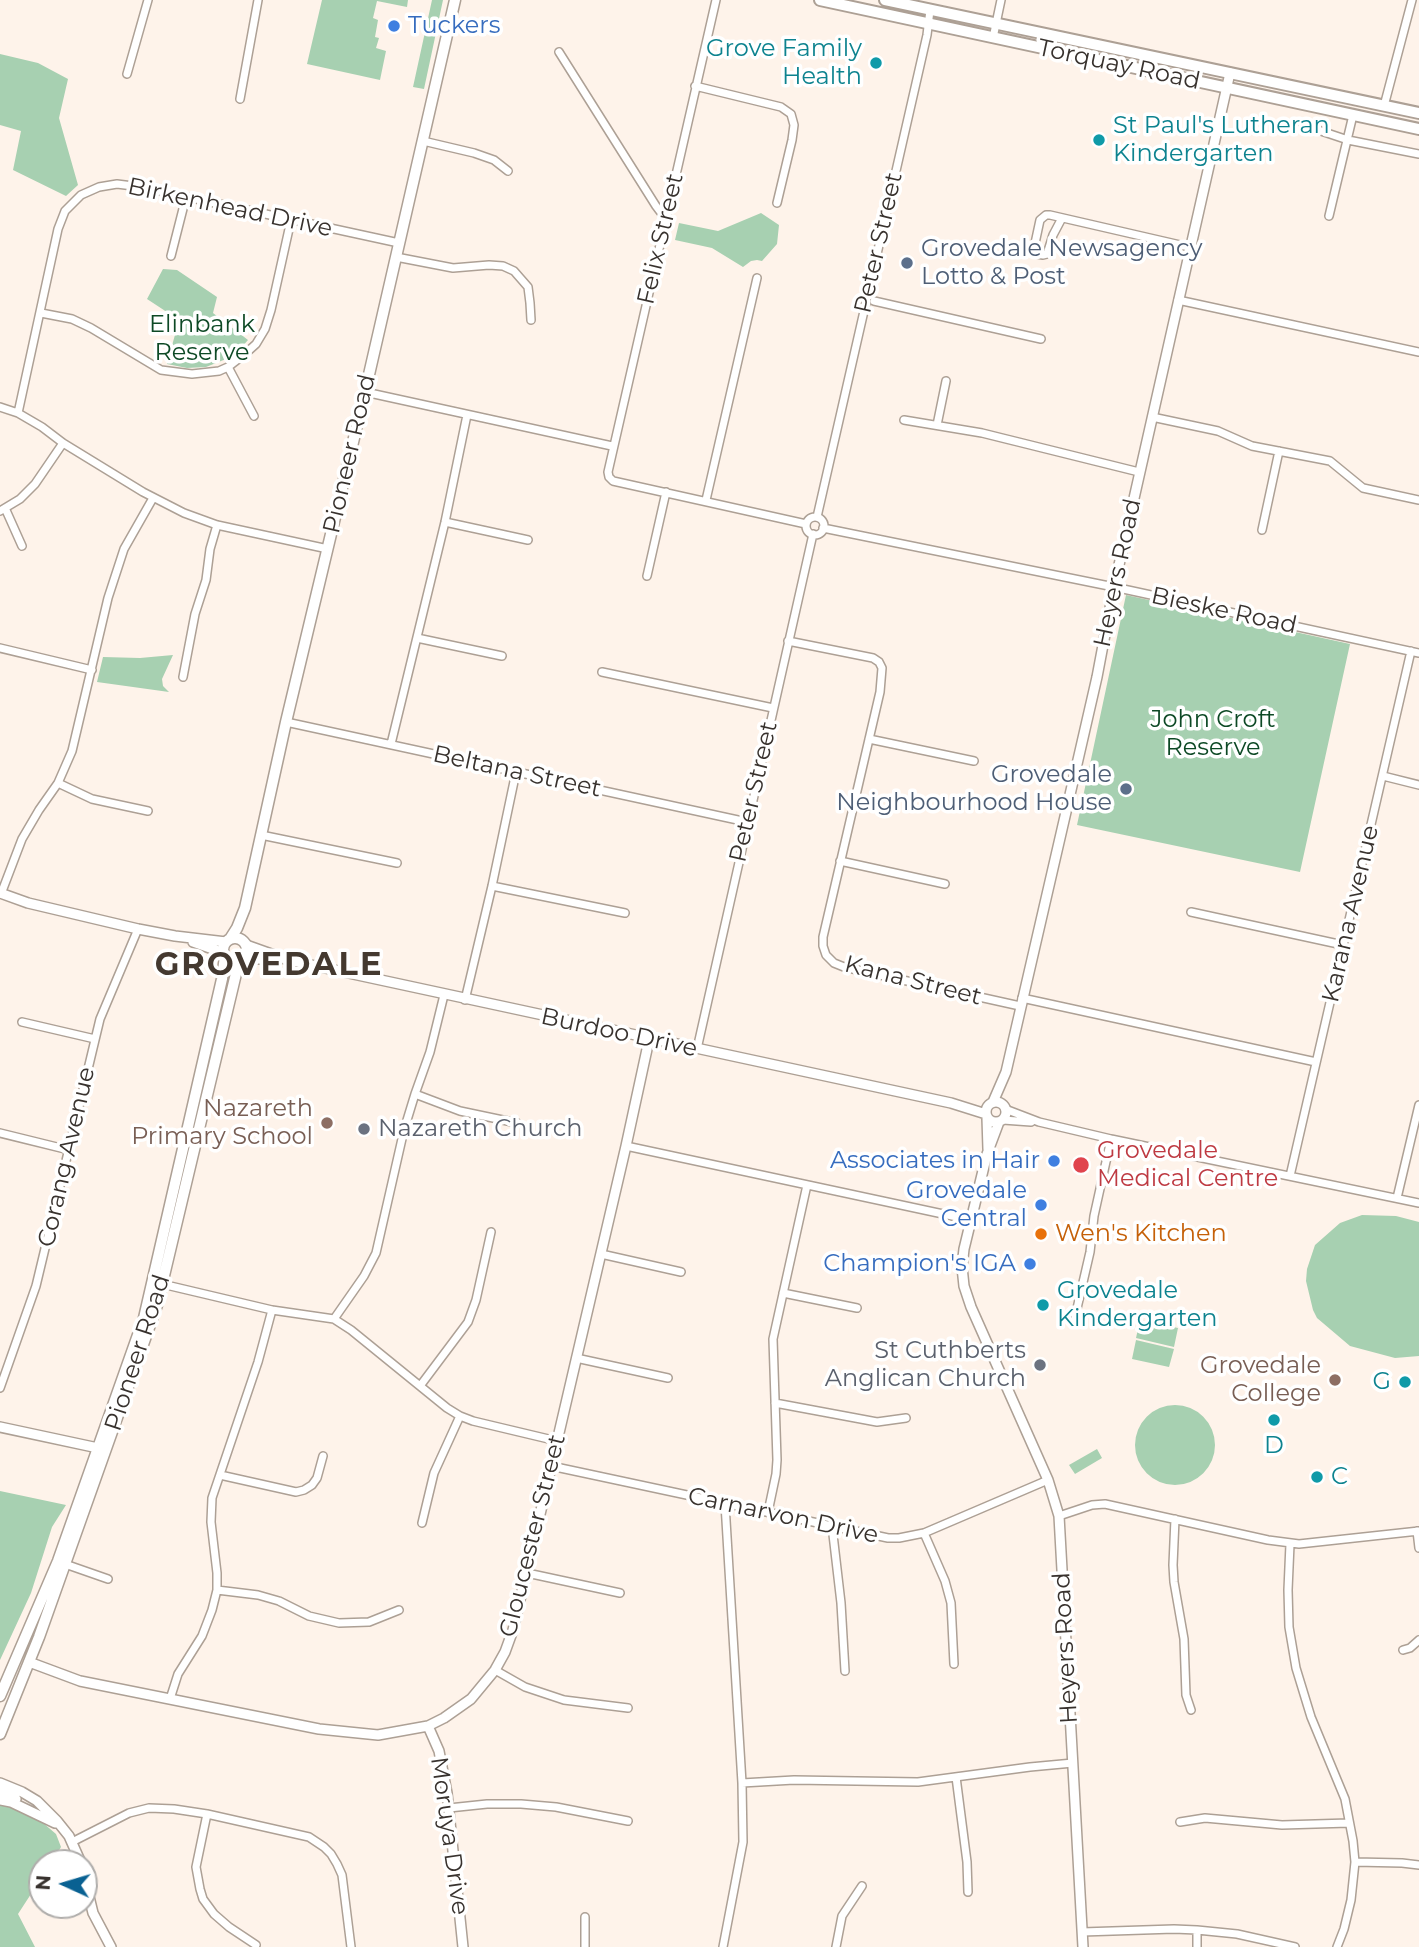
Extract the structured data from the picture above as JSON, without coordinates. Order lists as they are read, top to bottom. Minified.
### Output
{"streets":{"main road":["Torquay Road","Pioneer Road"],"street":["Birkenhead Drive","Felix Street","Peter Street","Heyers Road","Bieske Road","Beltana Street","Karana Avenue","Kana Street","Burdoo Drive","Corang Avenue","Carnarvon Drive","Gloucester Street","Moruya Drive"]},"crossings":[["Torquay Road","Peter Street"],["Torquay Road","Heyers Road"],["Birkenhead Drive","Pioneer Road"],["Peter Street","Bieske Road"],["Peter Street","Beltana Street"],["Peter Street","Kana Street"],["Peter Street","Burdoo Drive"],["Pioneer Road","Beltana Street"],["Pioneer Road","Burdoo Drive"],["Pioneer Road","Gloucester Street"],["Heyers Road","Bieske Road"],["Heyers Road","Kana Street"],["Heyers Road","Burdoo Drive"],["Heyers Road","Carnarvon Drive"],["Bieske Road","Karana Avenue"],["Karana Avenue","Kana Street"],["Burdoo Drive","Gloucester Street"],["Carnarvon Drive","Gloucester Street"],["Gloucester Street","Moruya Drive"]],"districts":["GROVEDALE"],"parks":["Elinbank Reserve","John Croft Reserve"],"places":["Tuckers","Grove Family Health","St Paul's Lutheran Kindergarten","Grovedale Newsagency Lotto & Post","Grovedale Neighbourhood House","Nazareth Primary School","Nazareth Church","Associates in Hair","Grovedale Medical Centre","Grovedale Central","Wen's Kitchen","Champion's IGA","Grovedale Kindergarten","St Cuthberts Anglican Church","Grovedale College","G","D","C"],"north":"left"}
